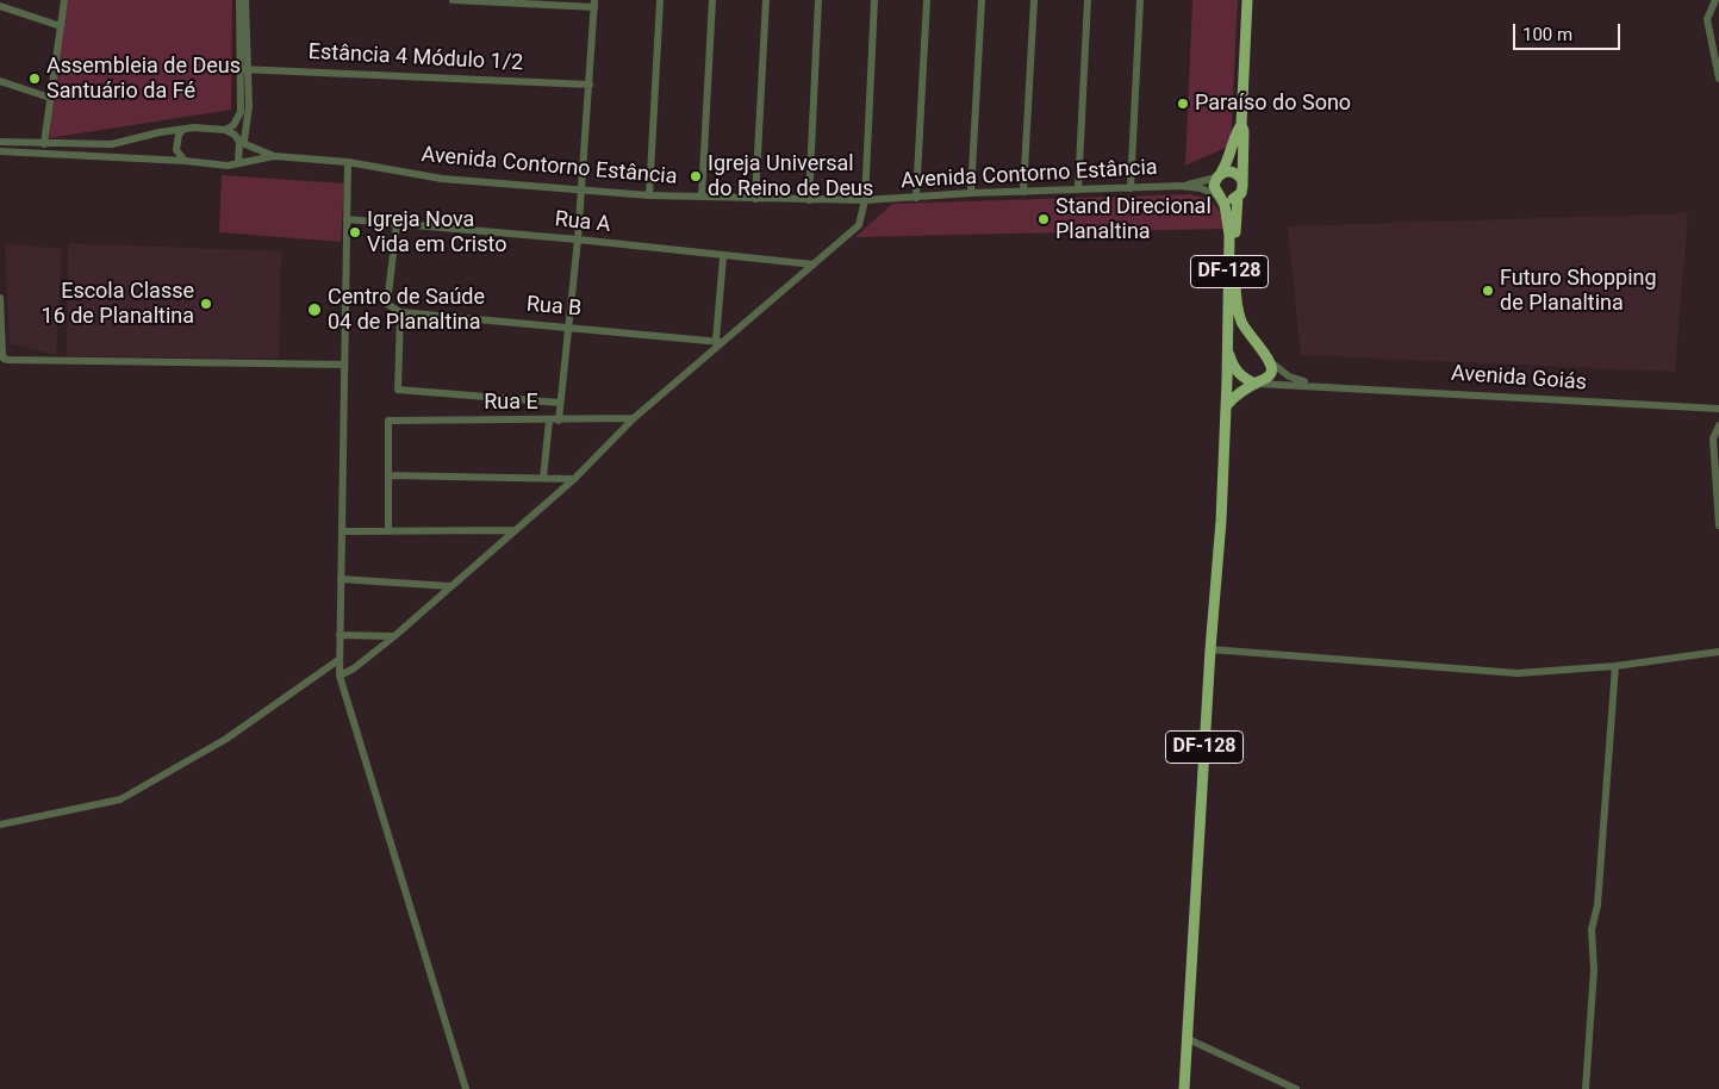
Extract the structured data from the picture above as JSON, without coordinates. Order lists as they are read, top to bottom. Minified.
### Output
{"streets":{"main road":["DF-128"],"street":["Estância 4 Módulo 1/2","Avenida Contorno Estância","Rua A","Rua B","Avenida Goiás","Rua E"]},"crossings":[["Avenida Contorno Estância","DF-128"],["Rua A","Rua B"],["DF-128","Avenida Goiás"]],"places":["Assembleia de Deus Santuário da Fé","Paraíso do Sono","Igreja Universal do Reino de Deus","Stand Direcional Planaltina","Igreja Nova Vida em Cristo","Futuro Shopping de Planaltina","Escola Classe 16 de Planaltina","Centro de Saúde 04 de Planaltina"],"scale_bar":"100 m"}
